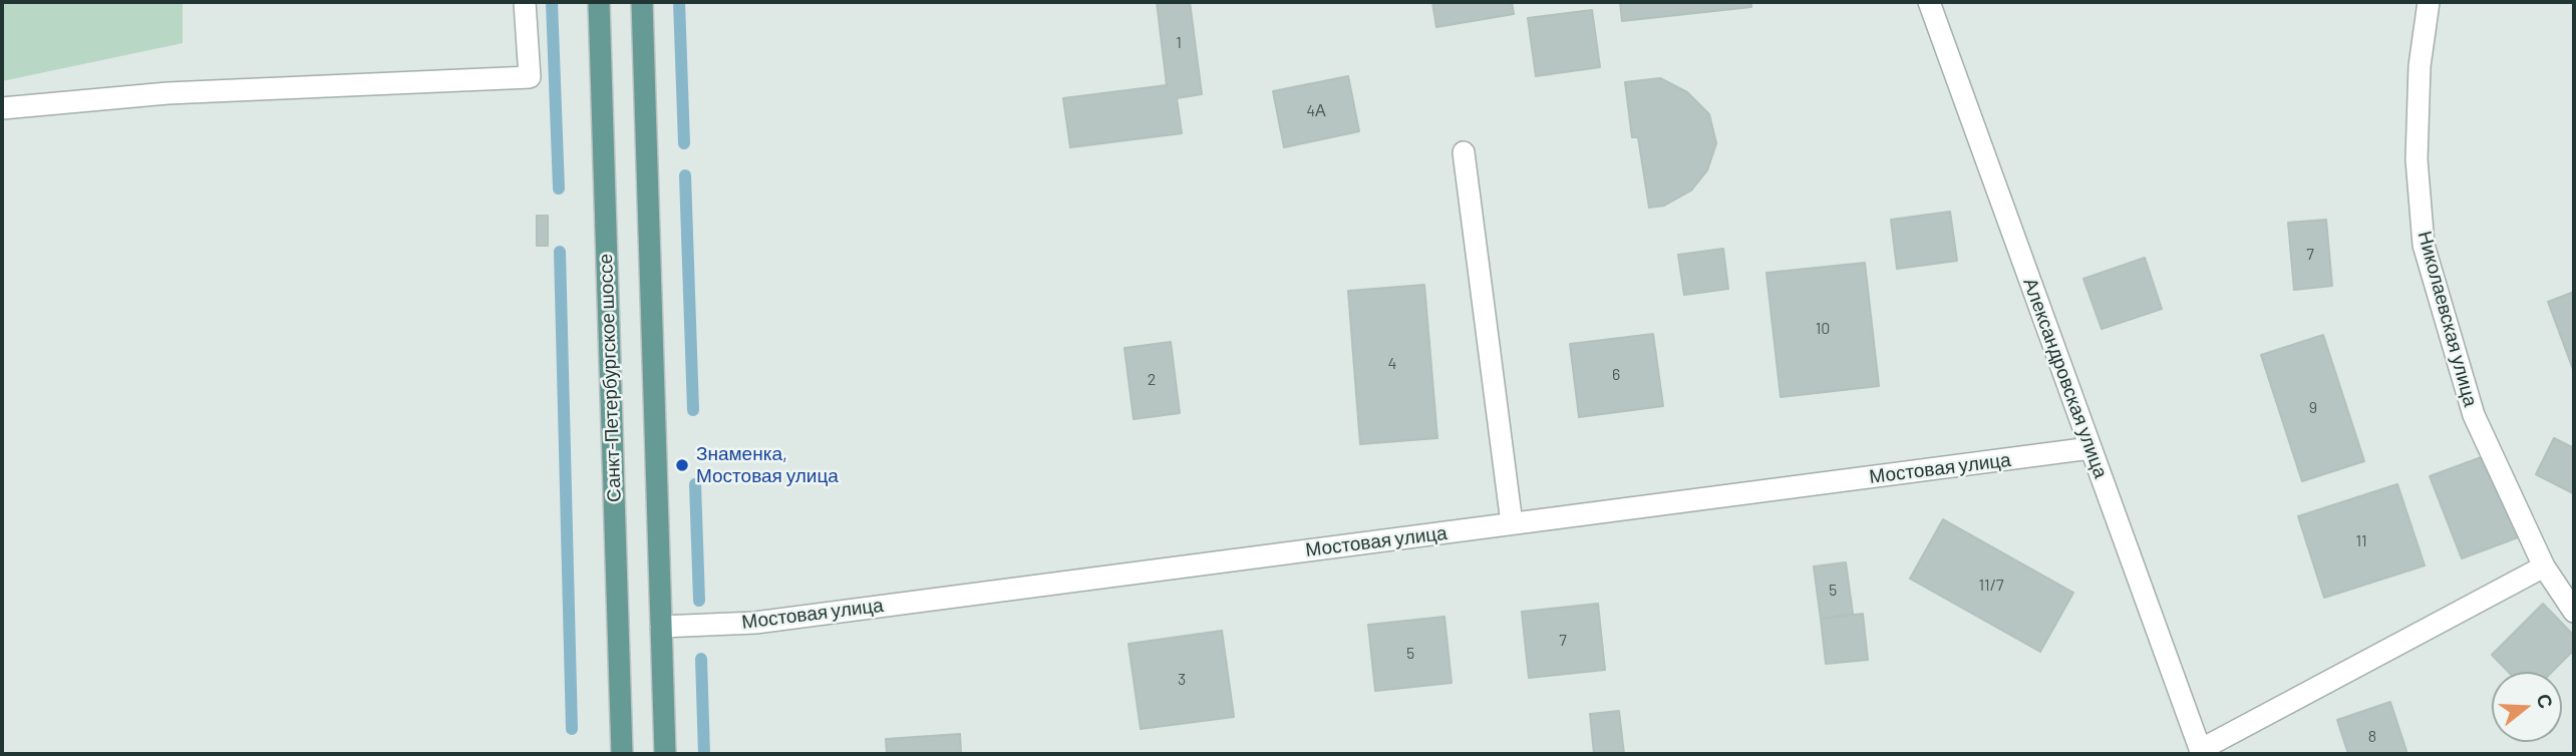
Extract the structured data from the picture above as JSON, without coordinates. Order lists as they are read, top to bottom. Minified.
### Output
{"streets":{"main road":["Санкт-Петербургское шоссе"],"street":["Николаевская улица","Александровская улица","Мостовая улица"]},"crossings":[["Александровская улица","Мостовая улица"]],"places":["Знаменка, Мостовая улица"],"house_numbers":["1","4А","7","10","4","6","2","9","11","11/7","5","7","5","3","8"],"north":"right"}
